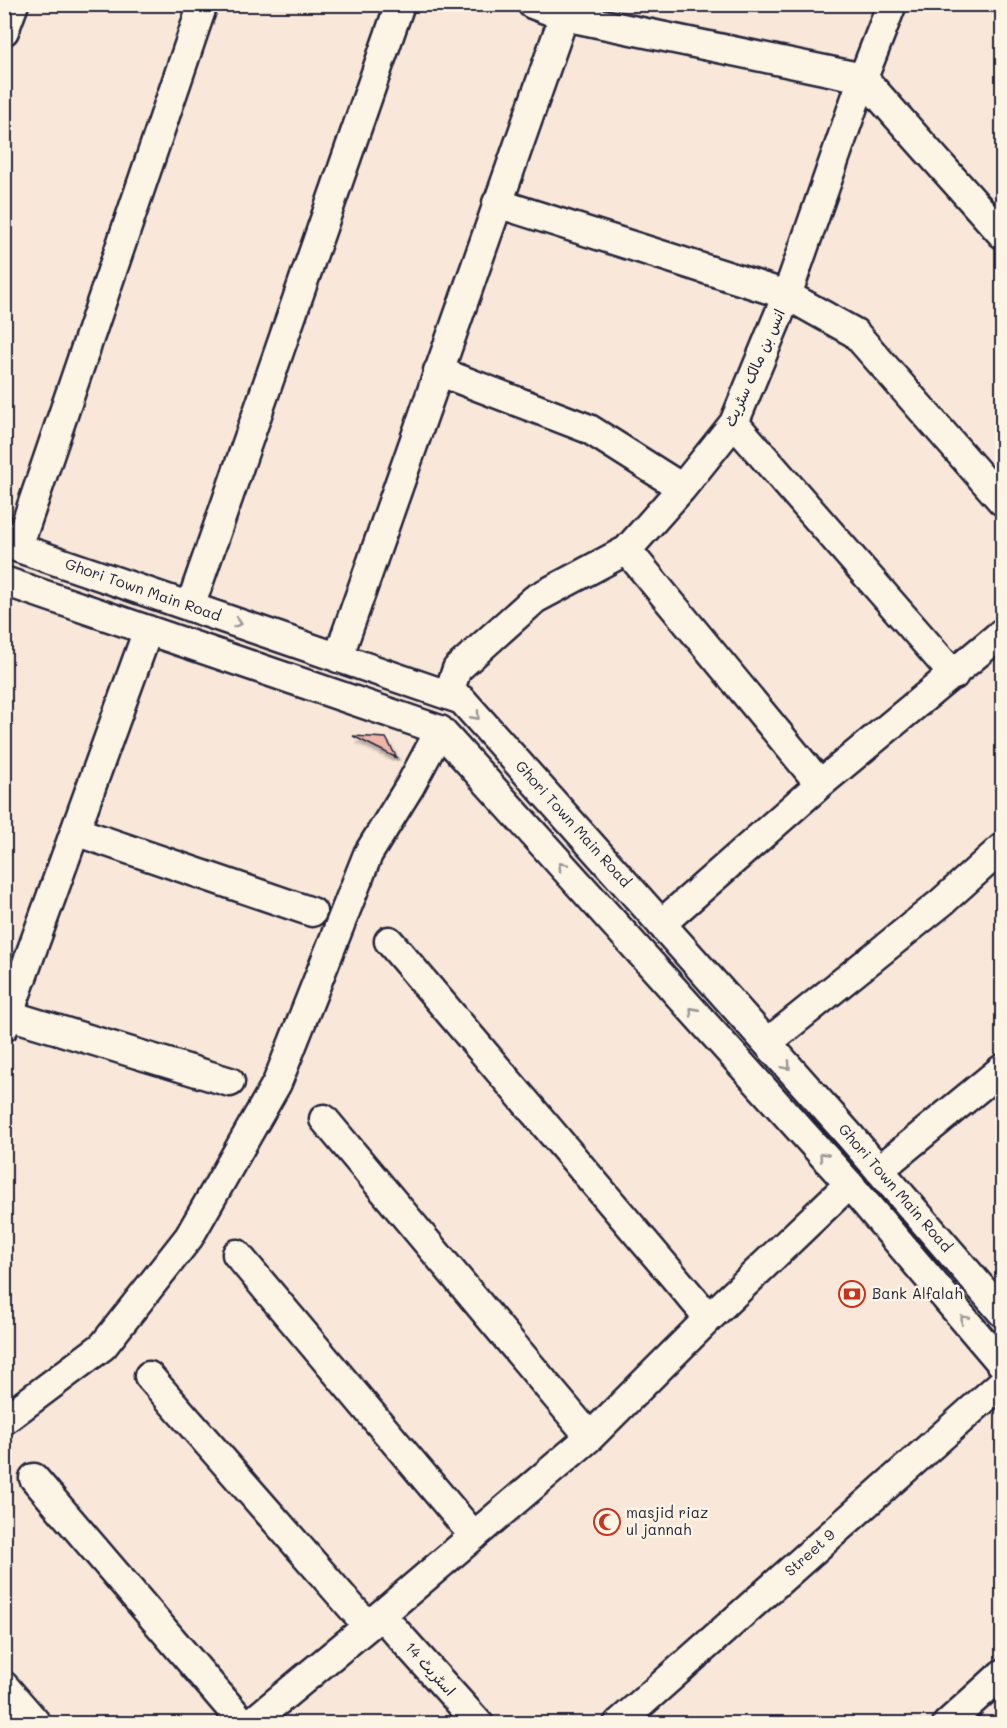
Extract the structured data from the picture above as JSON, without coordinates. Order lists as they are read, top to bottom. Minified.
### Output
{"streets":{"street":["انس بن مالک سٹریٹ","Ghori Town Main Road","Street 9","اسٹریٹ 14"]},"crossings":[["انس بن مالک سٹریٹ","Ghori Town Main Road"]],"places":{"bank":["Bank Alfalah"],"mosque":["masjid riaz ul jannah"]}}
